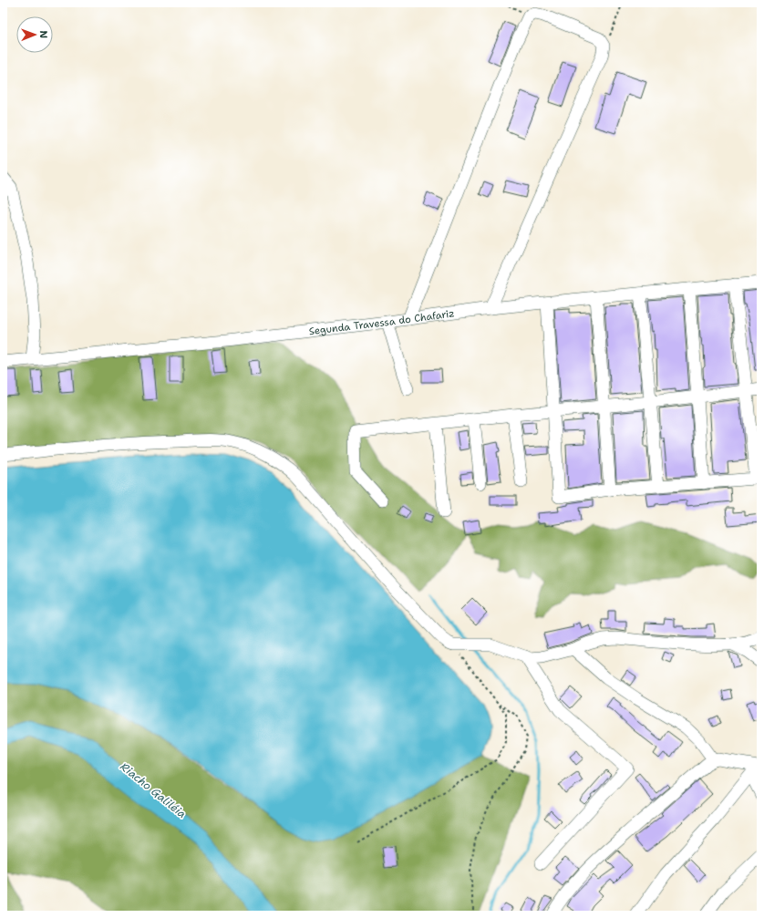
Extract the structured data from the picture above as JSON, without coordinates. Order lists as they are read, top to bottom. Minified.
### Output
{"streets":{"street":["Segunda Travessa do Chafariz"]},"water":["Riacho Galiléia"],"north":"right"}
